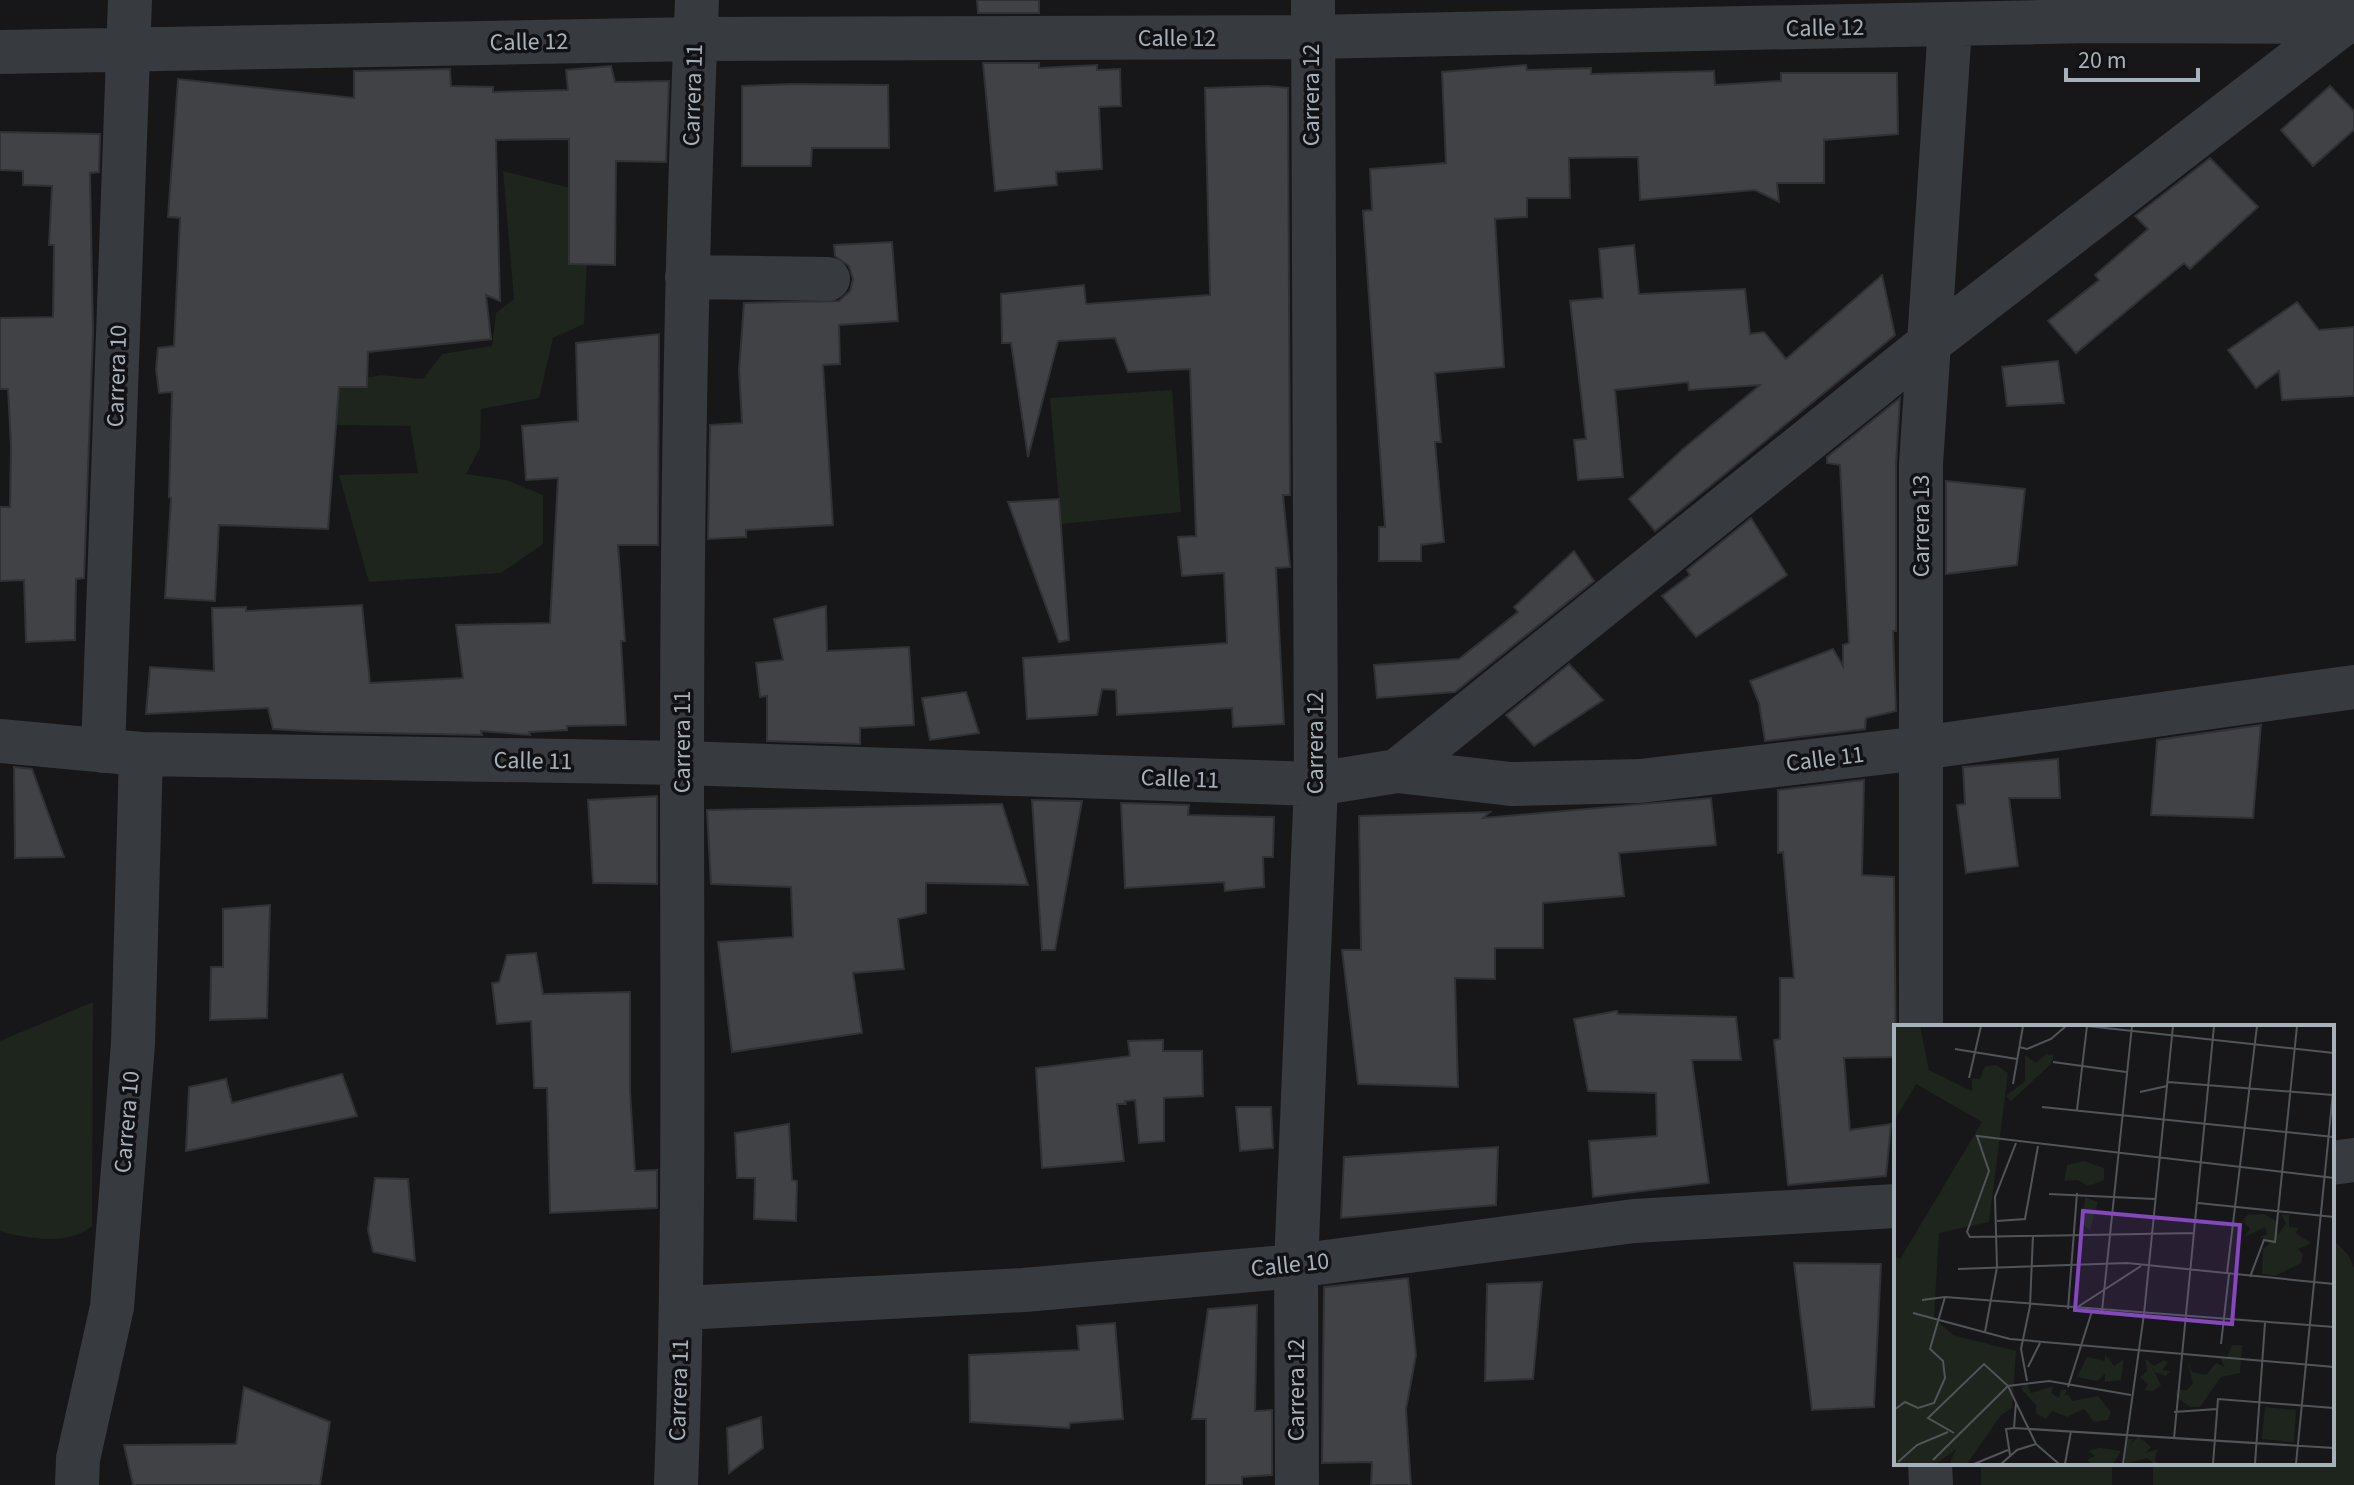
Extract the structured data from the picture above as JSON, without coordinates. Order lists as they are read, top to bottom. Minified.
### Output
{"streets":{"street":["Calle 12","Carrera 11","Carrera 12","Carrera 10","Carrera 13","Calle 11","Calle 10"]},"crossings":[["Calle 12","Carrera 11"],["Calle 12","Carrera 12"],["Calle 12","Carrera 10"],["Calle 12","Carrera 13"],["Carrera 11","Calle 11"],["Carrera 11","Calle 10"],["Carrera 12","Calle 11"],["Carrera 12","Calle 10"],["Carrera 10","Calle 11"],["Carrera 13","Calle 11"]],"scale_bar":"20 m"}
